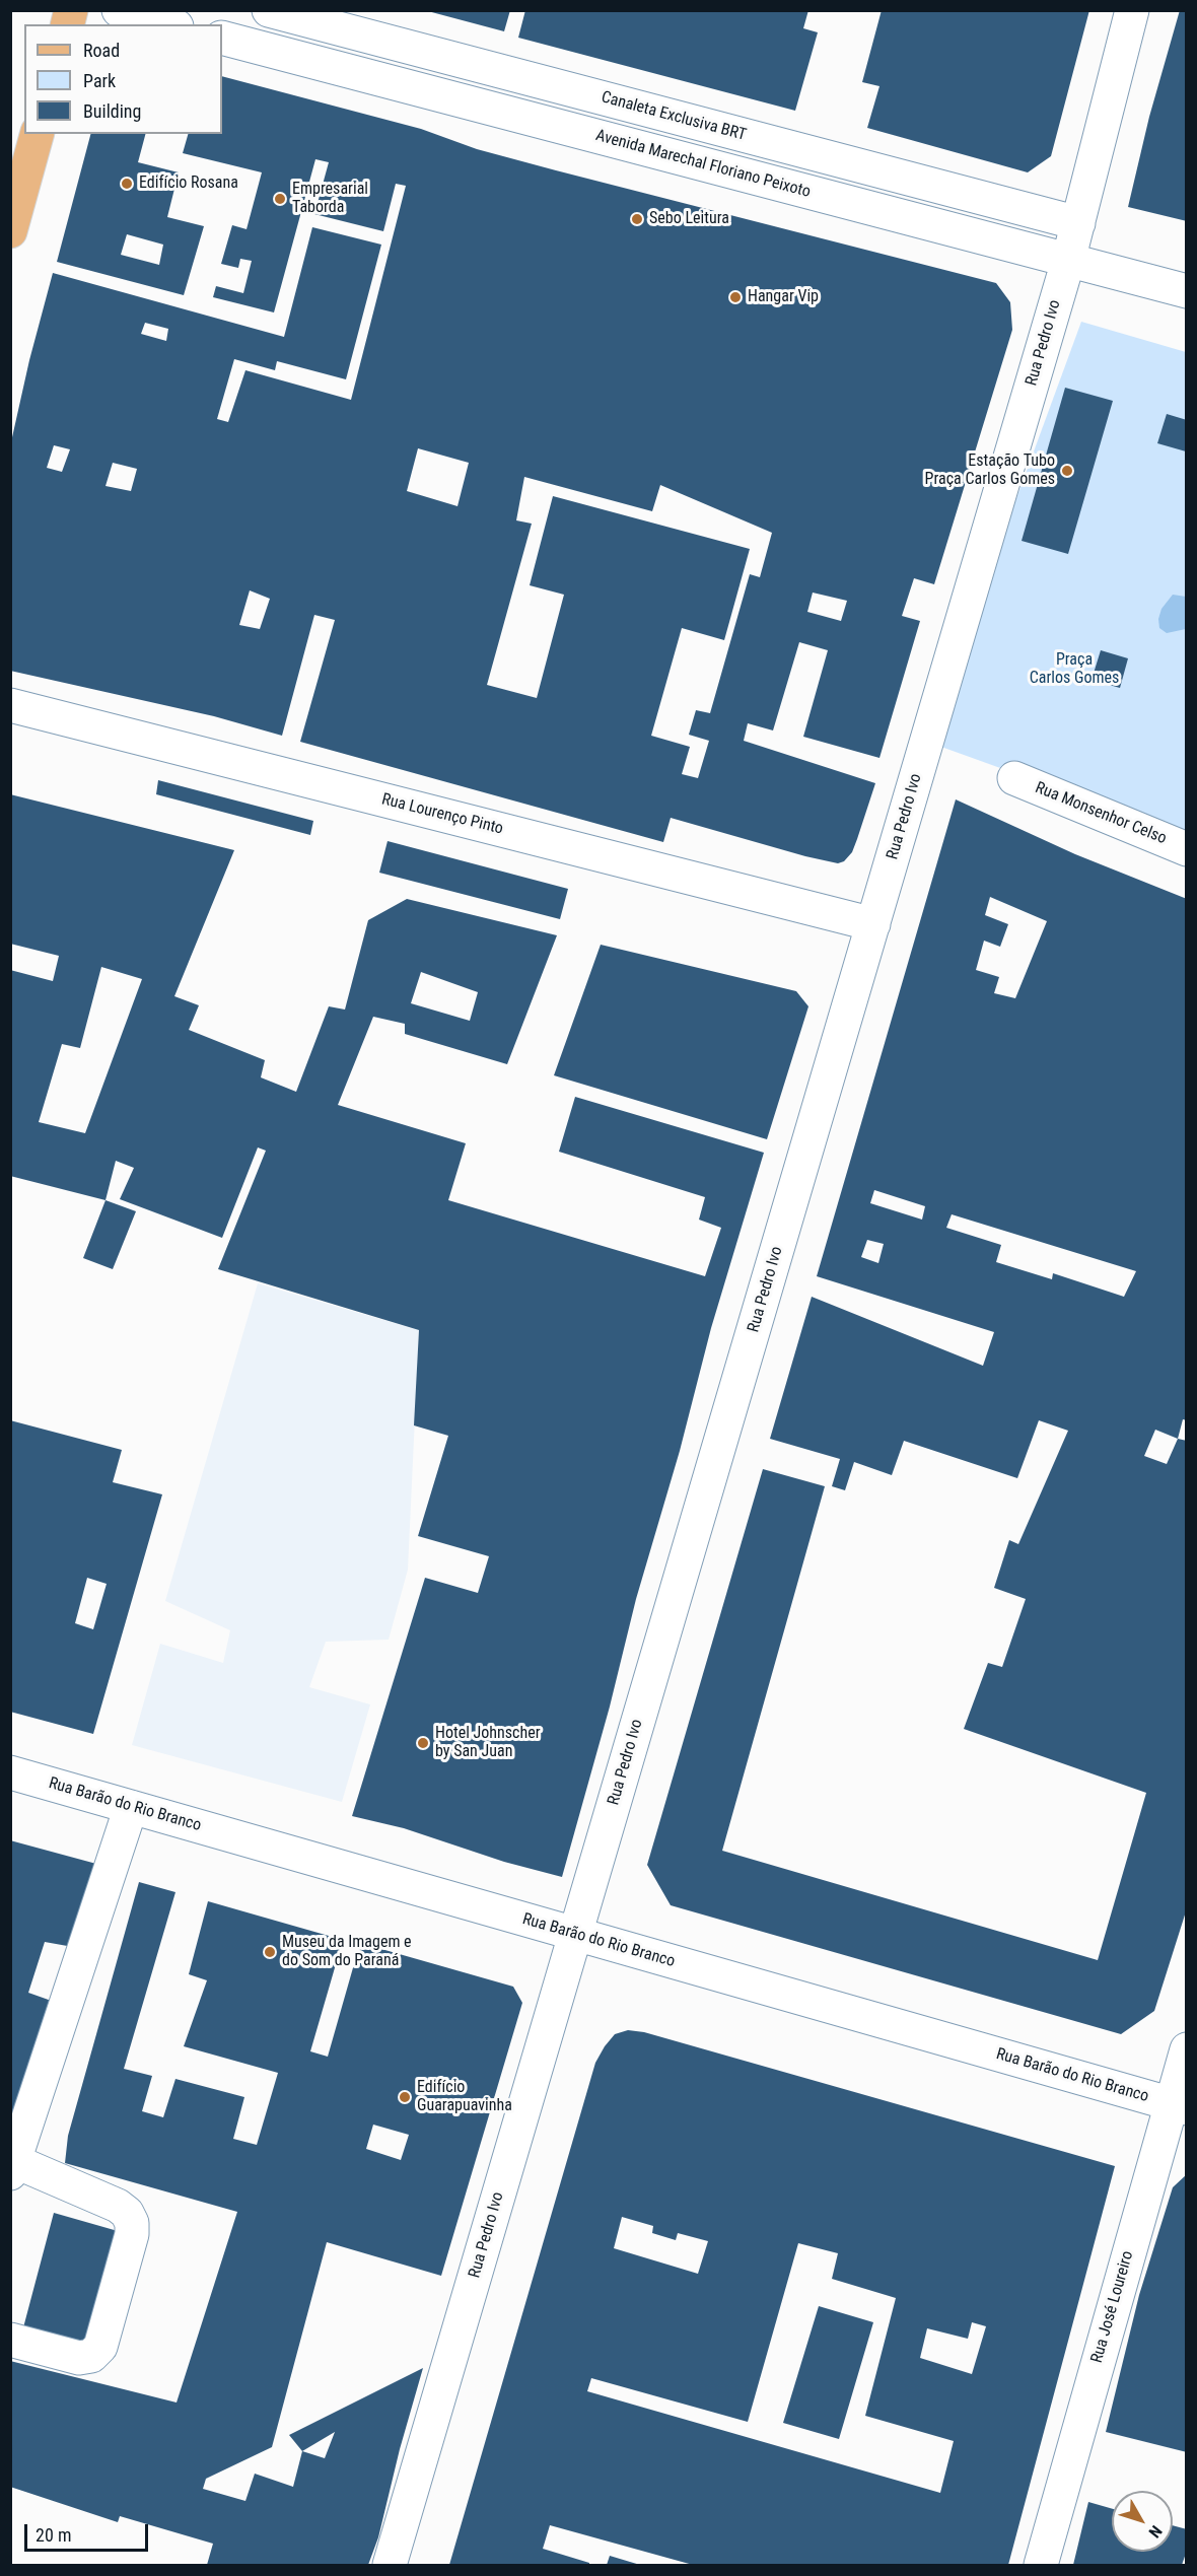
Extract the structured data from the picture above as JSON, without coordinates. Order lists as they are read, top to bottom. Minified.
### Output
{"streets":{"street":["Canaleta Exclusiva BRT","Avenida Marechal Floriano Peixoto","Rua Pedro Ivo","Rua Monsenhor Celso","Rua Lourenço Pinto","Rua Barão do Rio Branco","Rua José Loureiro"]},"crossings":[["Canaleta Exclusiva BRT","Rua Pedro Ivo"],["Avenida Marechal Floriano Peixoto","Rua Pedro Ivo"],["Rua Pedro Ivo","Rua Lourenço Pinto"],["Rua Pedro Ivo","Rua Barão do Rio Branco"],["Rua Barão do Rio Branco","Rua José Loureiro"]],"parks":["Praça Carlos Gomes"],"places":["Edifício Rosana","Empresarial Taborda","Sebo Leitura","Hangar Vip","Estação Tubo Praça Carlos Gomes","Hotel Johnscher by San Juan","Museu da Imagem e do Som do Paraná","Edifício Guarapuavinha"],"legend":["Road","Park","Building"],"scale_bar":"20 m","north":"bottom right"}
